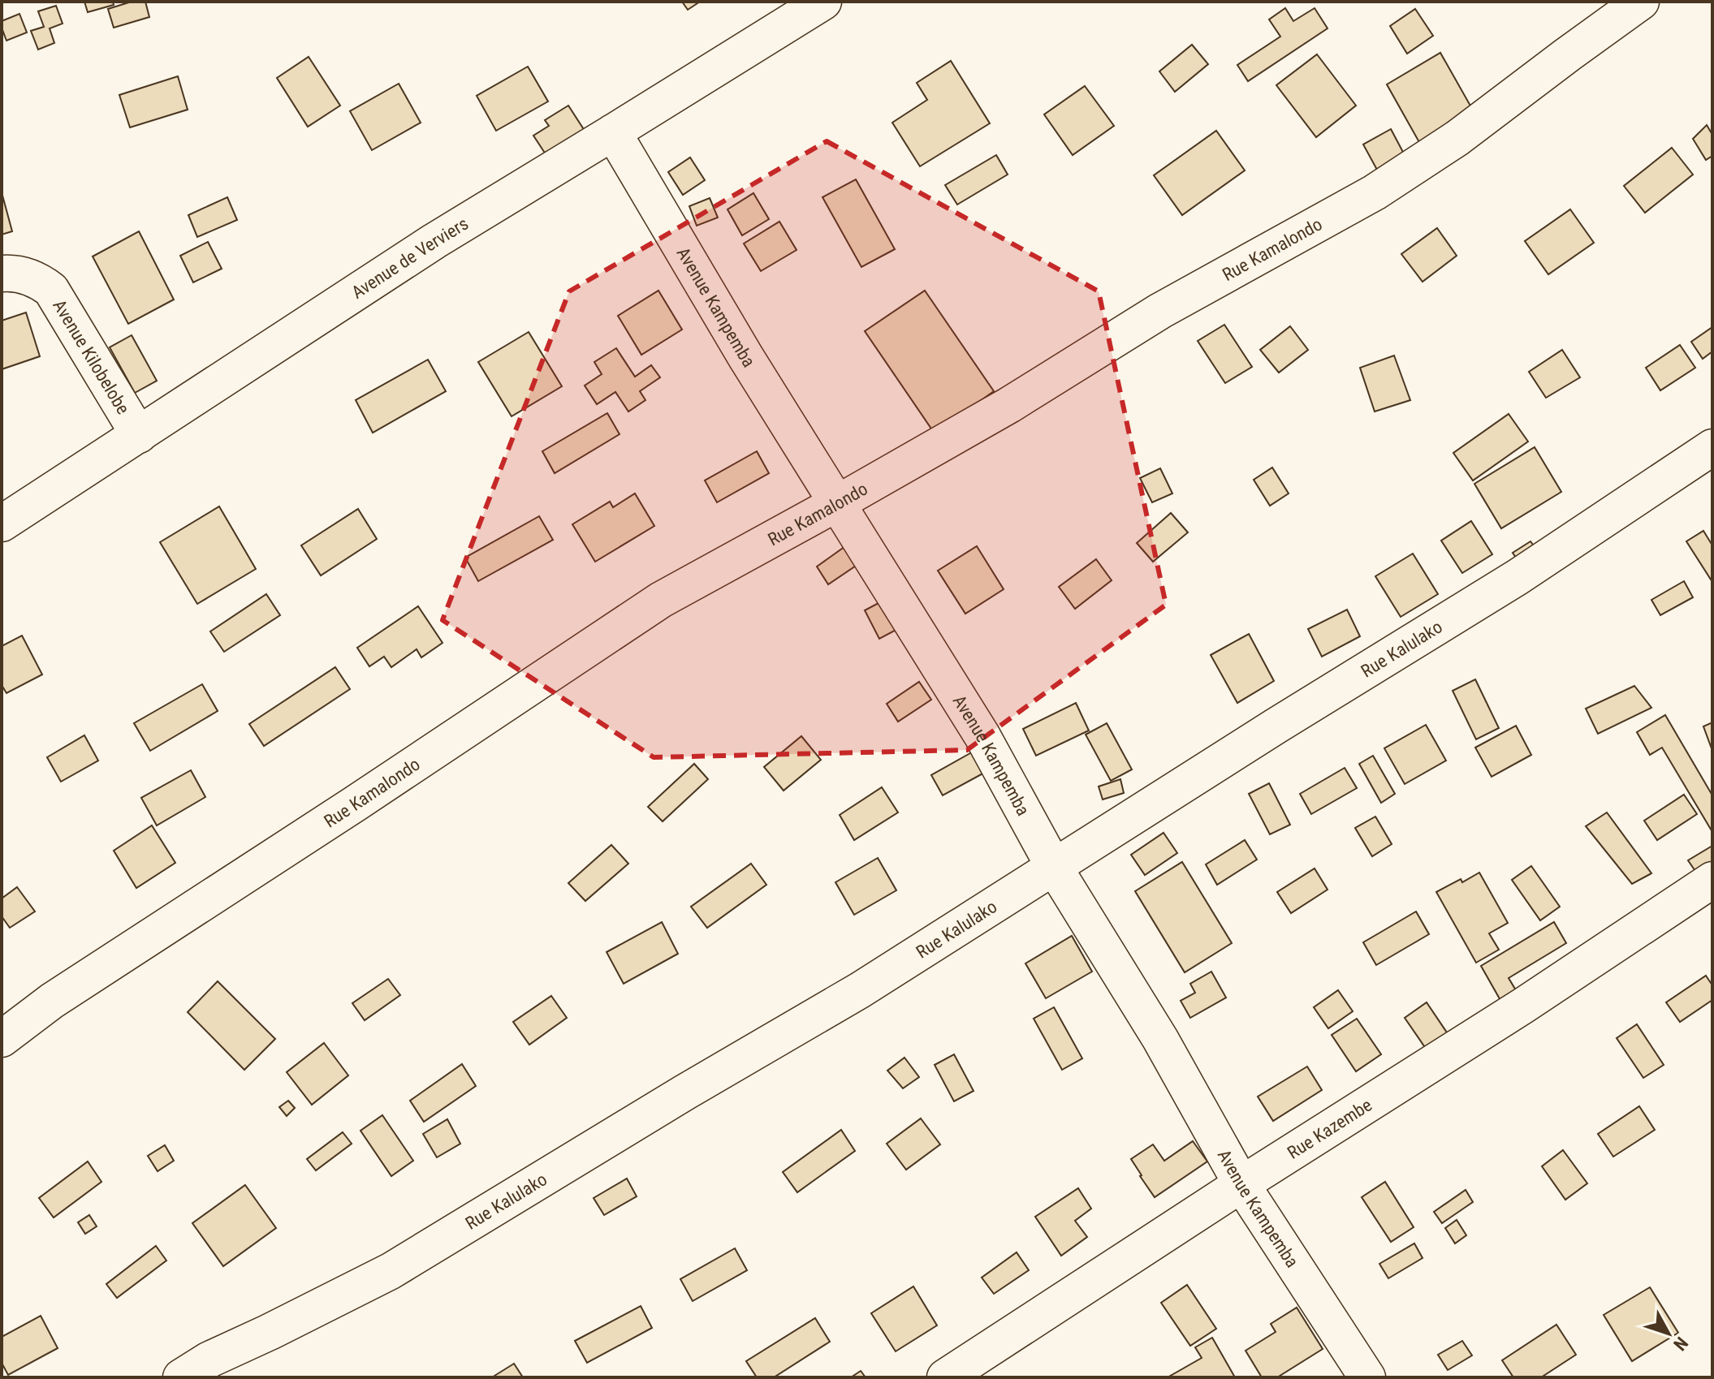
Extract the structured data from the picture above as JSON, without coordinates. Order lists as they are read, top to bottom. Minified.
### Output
{"streets":{"street":["Rue Kamalondo","Avenue de Verviers","Avenue Kampemba","Avenue Kilobelobe","Rue Kalulako","Rue Kazembe"]},"crossings":[["Rue Kamalondo","Avenue Kampemba"],["Avenue de Verviers","Avenue Kampemba"],["Avenue de Verviers","Avenue Kilobelobe"],["Avenue Kampemba","Rue Kalulako"],["Avenue Kampemba","Rue Kazembe"]],"north":"bottom right"}
